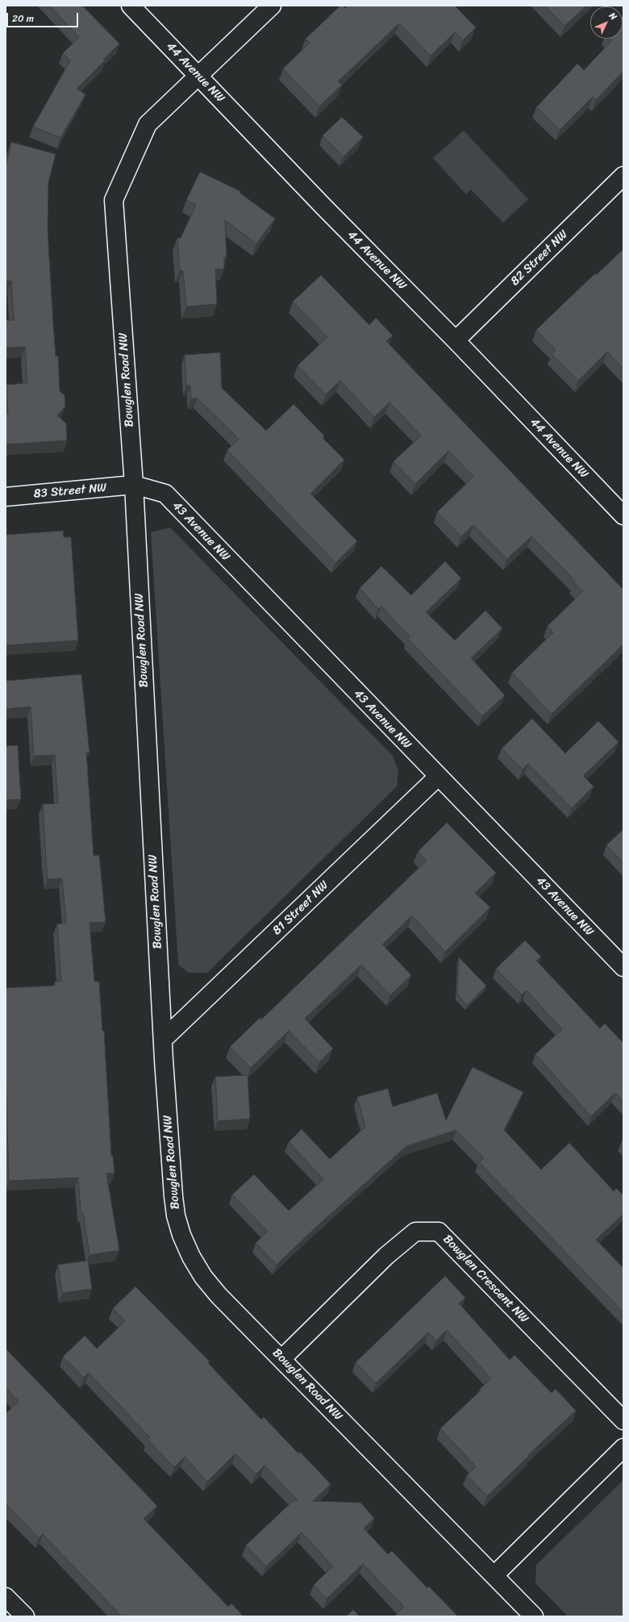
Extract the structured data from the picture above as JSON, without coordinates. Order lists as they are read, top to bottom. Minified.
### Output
{"streets":{"street":["44 Avenue NW","82 Street NW","Bowglen Road NW","83 Street NW","43 Avenue NW","81 Street NW","Bowglen Crescent NW"]},"crossings":[["44 Avenue NW","82 Street NW"],["44 Avenue NW","Bowglen Road NW"],["Bowglen Road NW","83 Street NW"],["Bowglen Road NW","43 Avenue NW"],["Bowglen Road NW","81 Street NW"],["Bowglen Road NW","Bowglen Crescent NW"],["83 Street NW","43 Avenue NW"],["43 Avenue NW","81 Street NW"]],"scale_bar":"20 m","north":"top right"}
